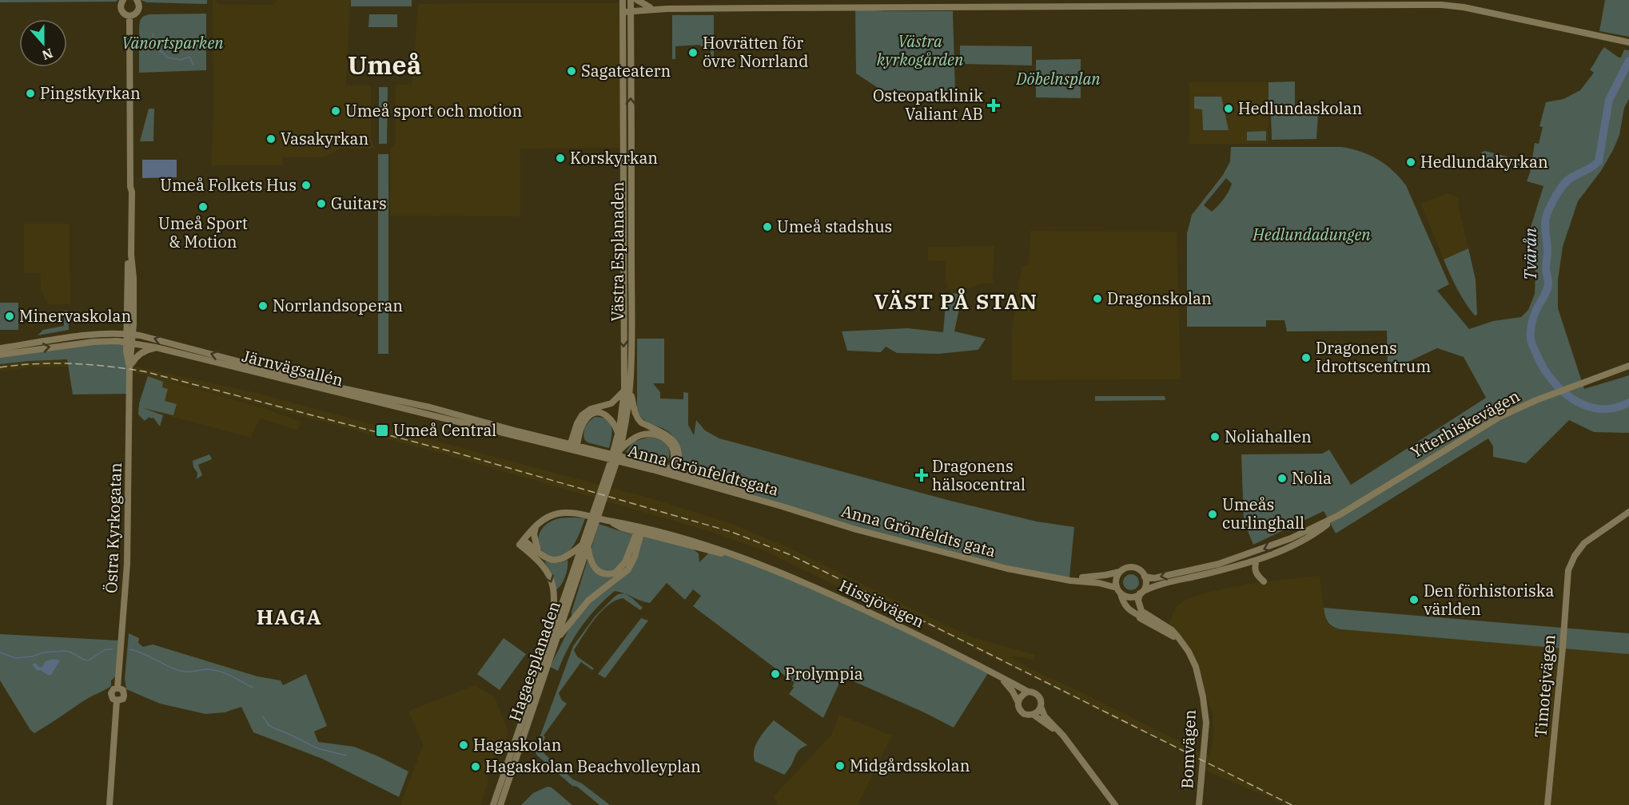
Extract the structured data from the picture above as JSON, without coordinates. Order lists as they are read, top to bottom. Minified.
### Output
{"streets":{"main road":["Västra Esplanaden","Järnvägsallén","Ytterhiskevägen","Anna Grönfeldtsgata","Östra Kyrkogatan","Anna Grönfeldts gata","Hissjövägen","Hagaesplanaden","Timotejvägen","Bomvägen"]},"crossings":[["Västra Esplanaden","Hagaesplanaden"],["Järnvägsallén","Anna Grönfeldtsgata"],["Järnvägsallén","Östra Kyrkogatan"],["Ytterhiskevägen","Bomvägen"],["Anna Grönfeldtsgata","Anna Grönfeldts gata"]],"districts":["Umeå","VÄST PÅ STAN","HAGA"],"water":["Tvärån"],"parks":["Västra kyrkogården","Vänortsparken","Döbelnsplan","Hedlundadungen"],"places":{"other":["Hovrätten för övre Norrland","Sagateatern","Pingstkyrkan","Hedlundaskolan","Umeå sport och motion","Vasakyrkan","Korskyrkan","Hedlundakyrkan","Umeå Folkets Hus","Guitars","Umeå Sport & Motion","Umeå stadshus","Dragonskolan","Norrlandsoperan","Minervaskolan","Dragonens Idrottscentrum","Noliahallen","Nolia","Umeås curlinghall","Den förhistoriska världen","Prolympia","Hagaskolan","Midgårdsskolan","Hagaskolan Beachvolleyplan"],"health":["Osteopatklinik Valiant AB","Dragonens hälsocentral"],"transit":["Umeå Central"]},"north":"bottom"}
